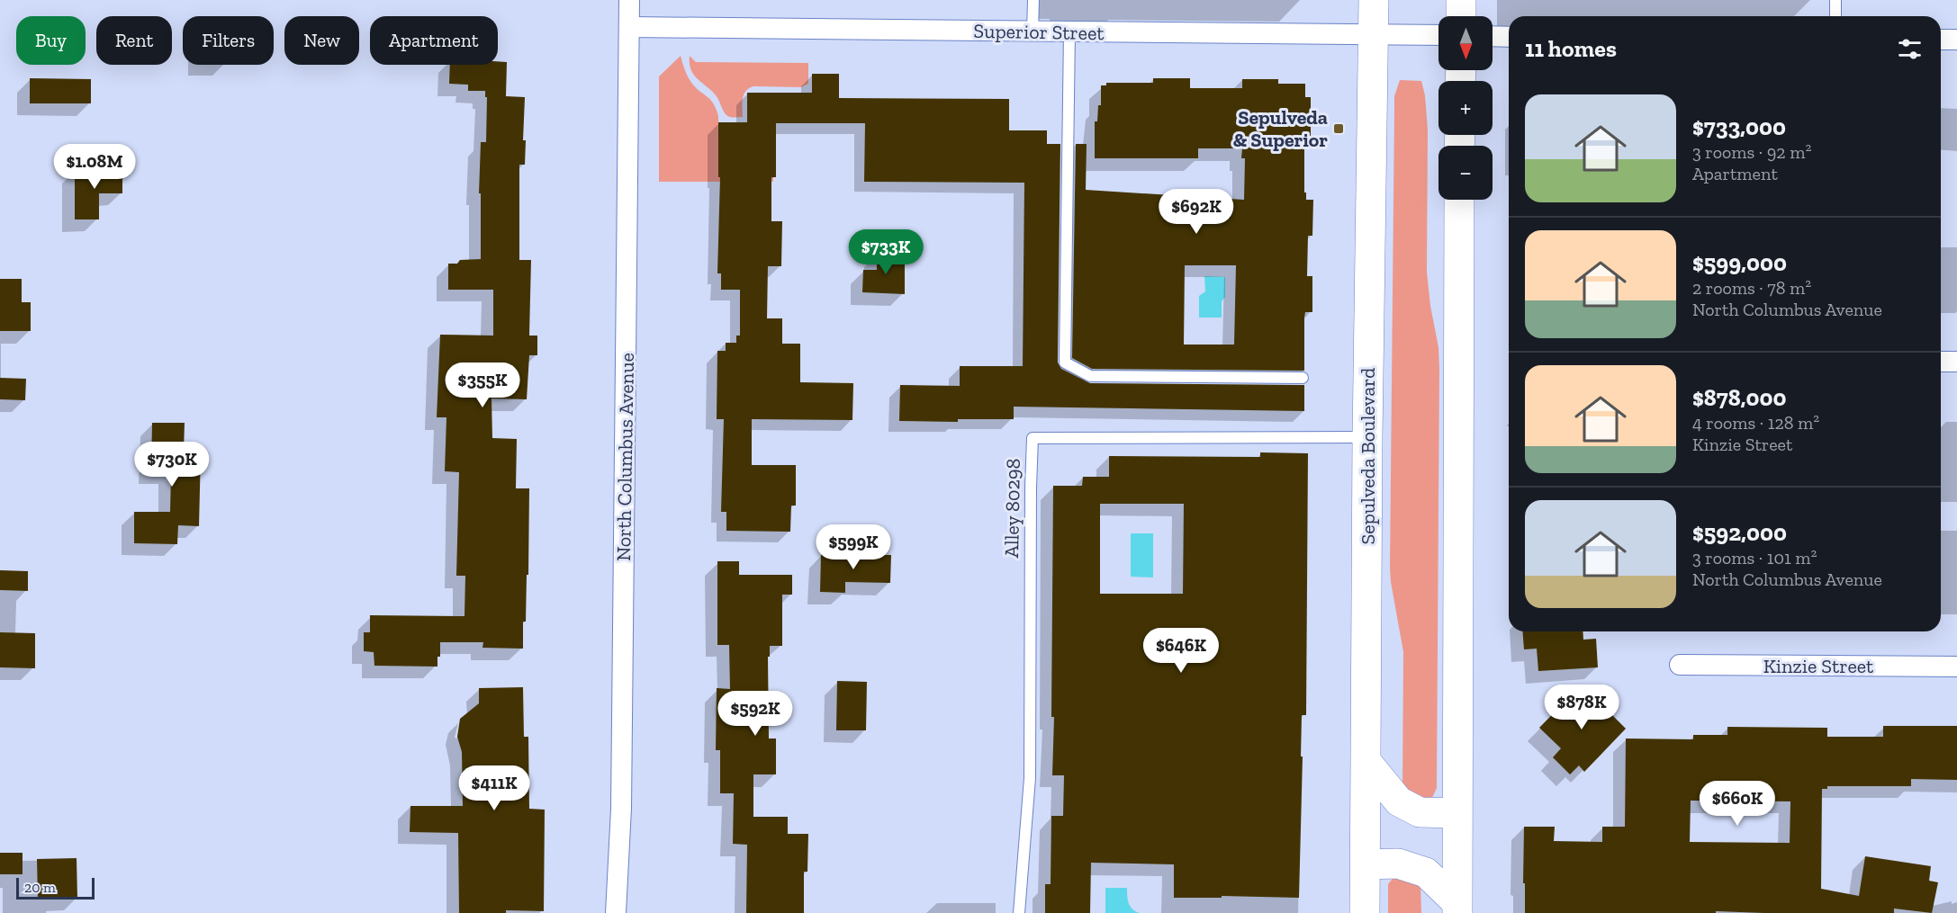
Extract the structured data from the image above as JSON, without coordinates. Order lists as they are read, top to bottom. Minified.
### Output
{"streets":{"main road":["Sepulveda Boulevard"],"street":["Superior Street","North Columbus Avenue","Kinzie Street"],"lane":["Alley 80298"]},"crossings":[["Superior Street","Sepulveda Boulevard"],["Superior Street","North Columbus Avenue"],["Sepulveda Boulevard","Alley 80298"]],"places":{"transit":["Sepulveda & Superior"]},"scale_bar":"20 m","north":"bottom","page":{"map_buttons":["+","−"],"chip":["Buy","Rent","Filters","New","Apartment"],"heading":"11 homes","list":[{"name":"$733,000","note":"3 rooms · 92 m² · Apartment"},{"name":"$599,000","note":"2 rooms · 78 m² · North Columbus Avenue"},{"name":"$878,000","note":"4 rooms · 128 m² · Kinzie Street"},{"name":"$592,000","note":"3 rooms · 101 m² · North Columbus Avenue"}],"price":["$1.08M","$692K","$733K","$355K","$730K","$599K","$646K","$878K","$592K","$411K","$660K"],"scale":"20 m"}}
